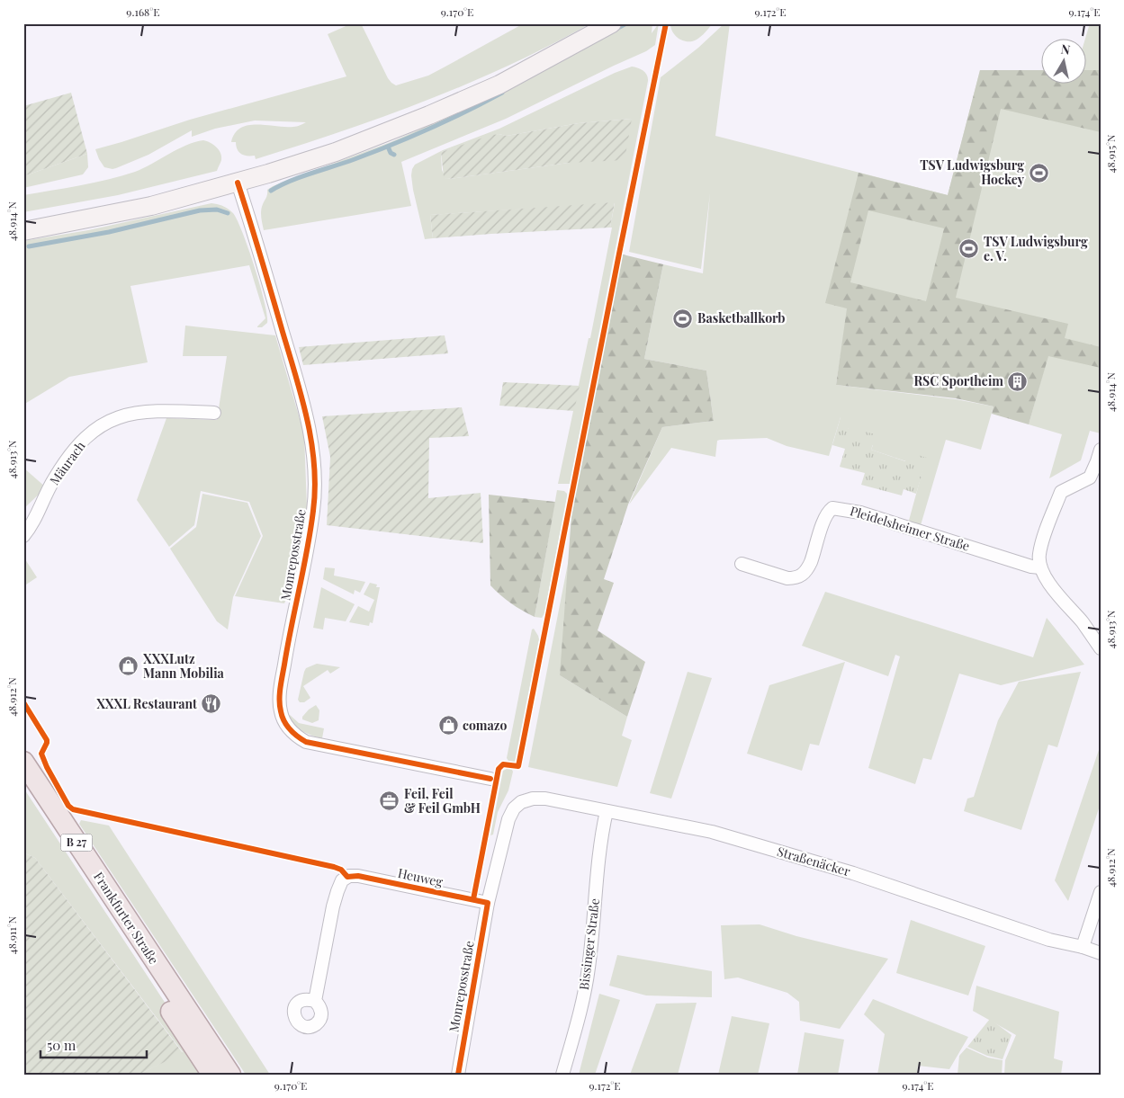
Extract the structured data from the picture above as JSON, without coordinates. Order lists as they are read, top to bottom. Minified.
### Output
{"streets":{"main road":["B 27","Frankfurter Straße"],"street":["Mäurach","Pleidelsheimer Straße","Monreposstraße","Straßenäcker","Heuweg","Bissinger Straße"]},"crossings":[["Monreposstraße","Straßenäcker"],["Monreposstraße","Heuweg"],["Straßenäcker","Bissinger Straße"]],"places":{"sports":["TSV Ludwigsburg Hockey","TSV Ludwigsburg e. V.","Basketballkorb"],"building":["RSC Sportheim"],"shop":["XXXLutz Mann Mobilia","comazo"],"restaurant":["XXXL Restaurant"],"office":["Feil, Feil & Feil GmbH"]},"scale_bar":"50 m","north":"top","coordinates":["9.168°E","9.170°E","9.172°E","9.174°E","48.915°N","48.914°N","48.913°N","48.912°N","48.911°N"]}
